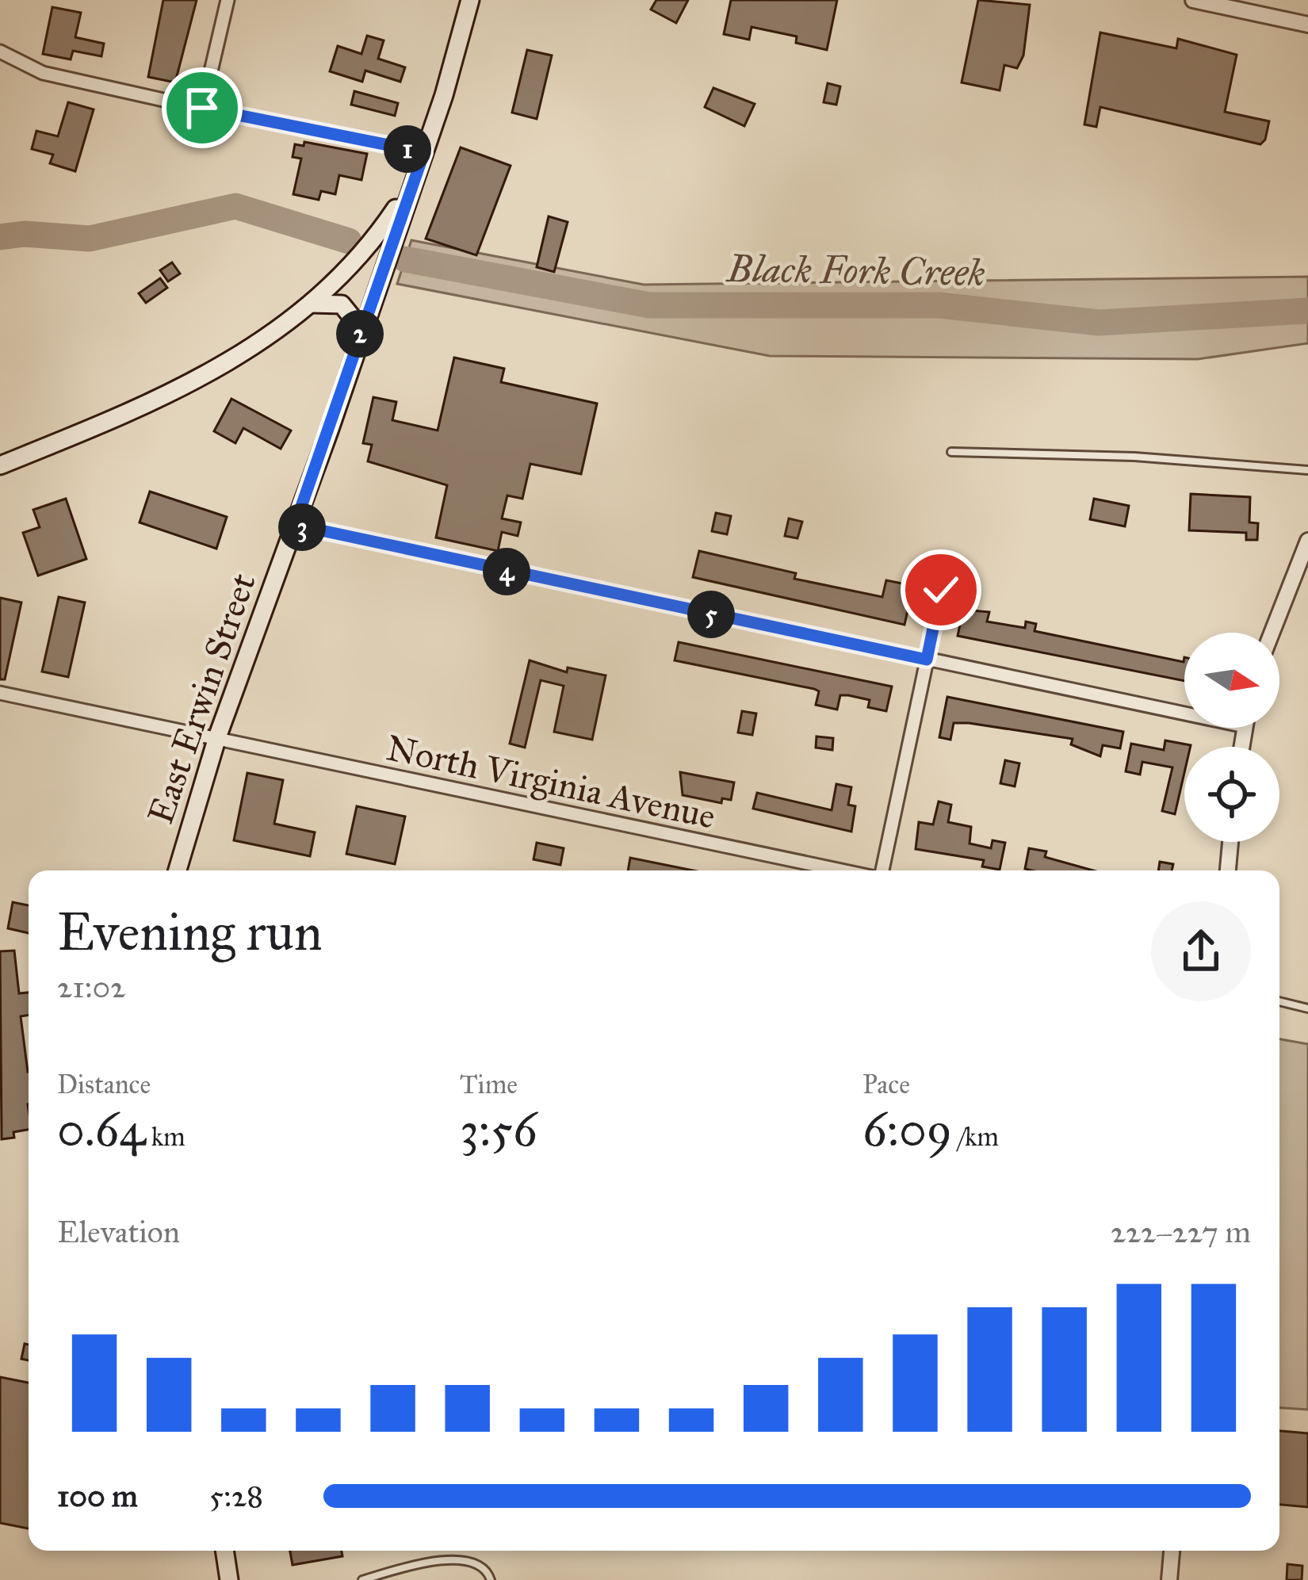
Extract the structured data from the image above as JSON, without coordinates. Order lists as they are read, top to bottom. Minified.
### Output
{"streets":{"main road":["East Erwin Street"],"street":["North Virginia Avenue"]},"crossings":[["East Erwin Street","North Virginia Avenue"]],"water":["Black Fork Creek"],"north":"right","page":{"pins":["1","2","3","4","5"],"heading":["Evening run","21:02"],"stats":[["Distance","0.64 km"],["Time","3:56"],["Pace","6:09 /km"]],"chart":["Elevation","222–227 m"],"list":[{"name":"100 m","note":"5:28"}]}}
